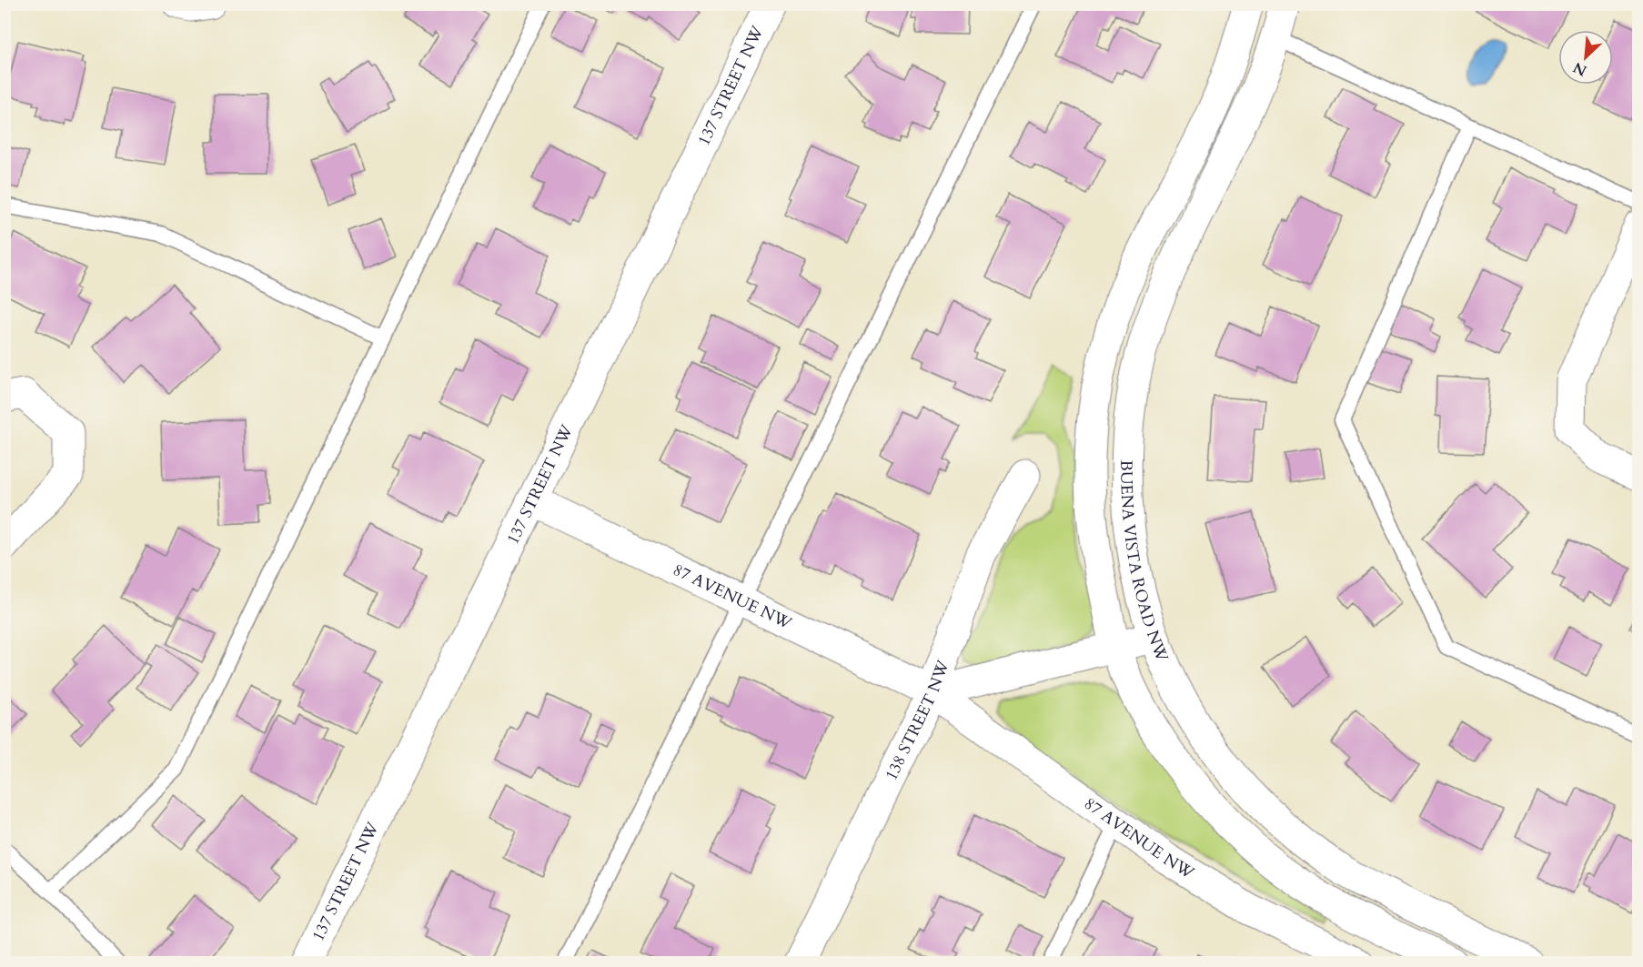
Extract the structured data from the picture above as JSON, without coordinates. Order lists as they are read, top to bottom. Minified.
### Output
{"streets":{"street":["137 STREET NW","BUENA VISTA ROAD NW","87 AVENUE NW","138 STREET NW"]},"crossings":[["137 STREET NW","87 AVENUE NW"],["87 AVENUE NW","138 STREET NW"]],"north":"bottom left"}
